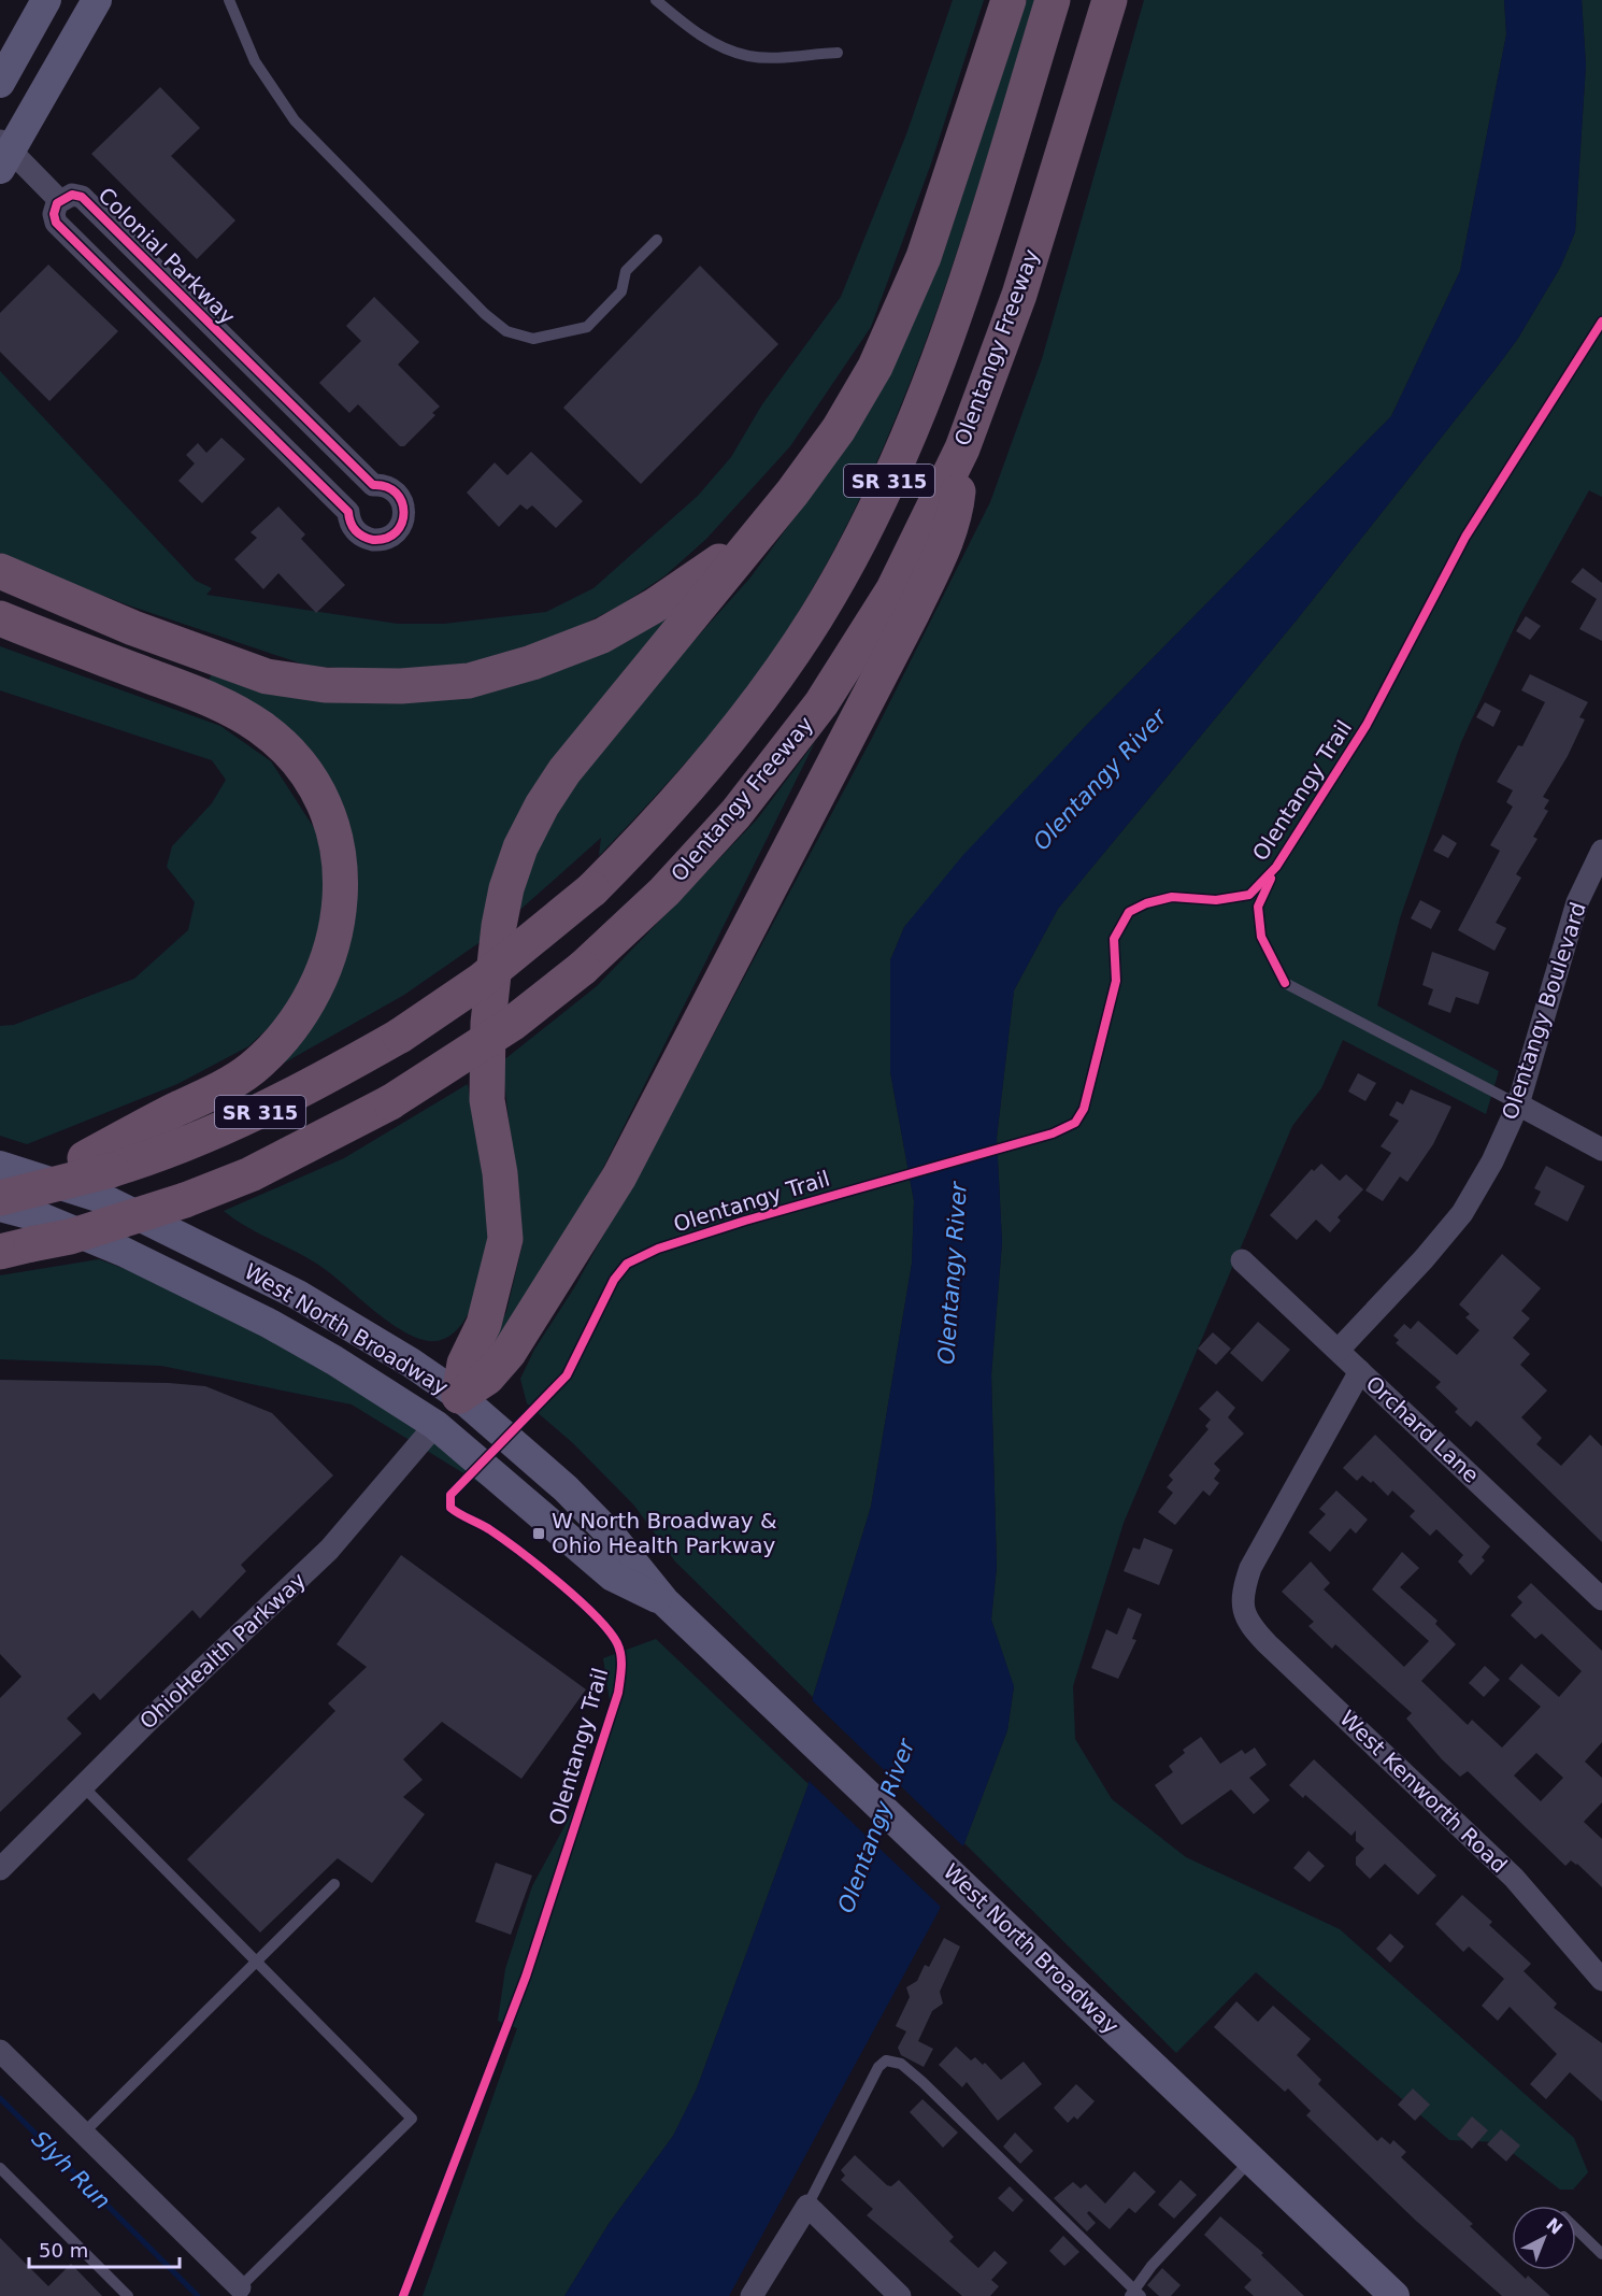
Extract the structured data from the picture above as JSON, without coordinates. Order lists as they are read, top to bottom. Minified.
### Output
{"streets":{"highway":["Olentangy Freeway","SR 315"],"main road":["West North Broadway"],"street":["Colonial Parkway","Olentangy Boulevard","Orchard Lane","OhioHealth Parkway","West Kenworth Road"],"cycle path":["Olentangy Trail"]},"crossings":[["Olentangy Boulevard","Orchard Lane"],["West North Broadway","OhioHealth Parkway"],["Orchard Lane","West Kenworth Road"]],"water":["Olentangy River","Slyh Run"],"places":{"transit":["W North Broadway & Ohio Health Parkway"]},"scale_bar":"50 m","north":"top right"}
